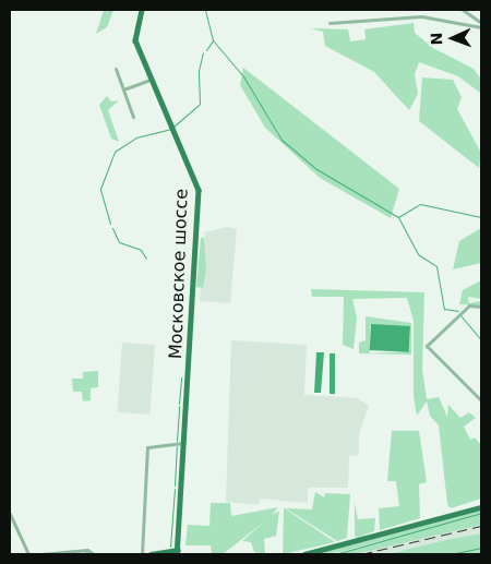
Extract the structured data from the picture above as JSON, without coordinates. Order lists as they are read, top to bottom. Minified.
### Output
{"streets":{"main road":["Московское шоссе"]},"north":"left"}
